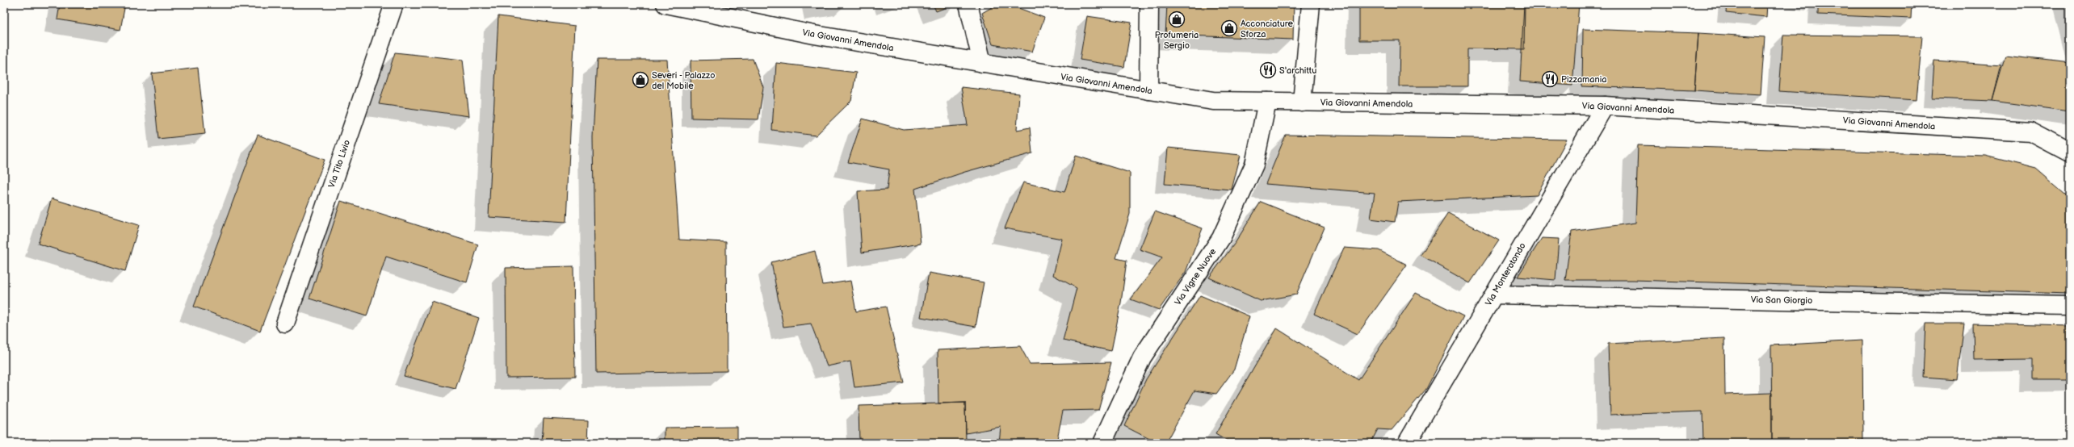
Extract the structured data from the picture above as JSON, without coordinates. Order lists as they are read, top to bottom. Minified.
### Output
{"streets":{"street":["Via Giovanni Amendola","Via Tito Livio","Via Monterotondo","Via Vigne Nuove","Via San Giorgio"]},"crossings":[["Via Giovanni Amendola","Via Monterotondo"],["Via Giovanni Amendola","Via Vigne Nuove"],["Via Monterotondo","Via San Giorgio"]],"places":{"shop":["Profumeria Sergio","Acconciature Sforza","Severi - Palazzo del Mobile"],"restaurant":["S'archittu","Pizzamania"]}}
